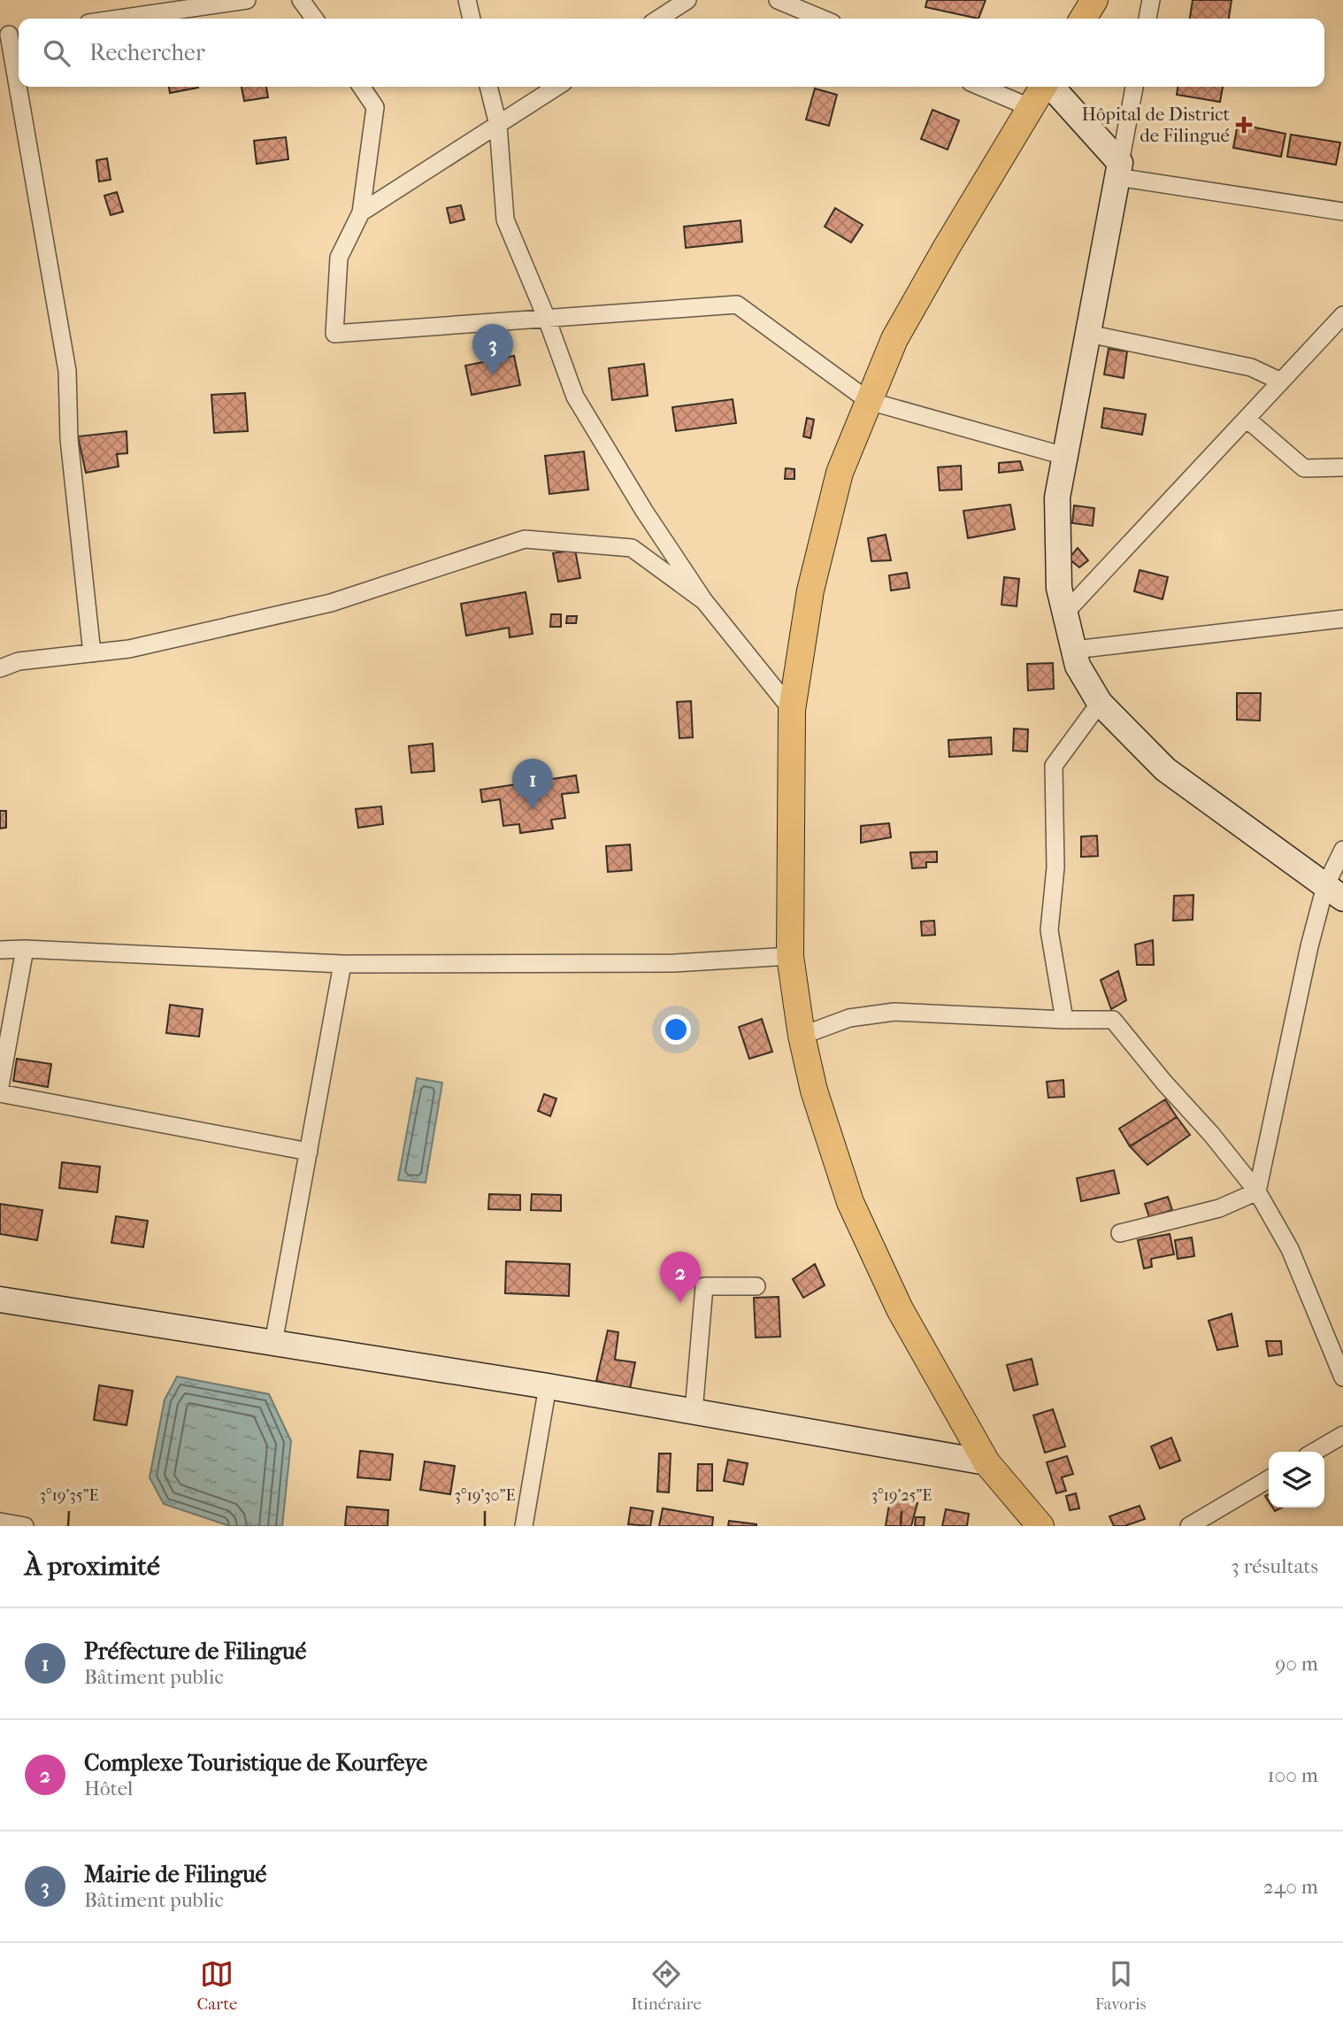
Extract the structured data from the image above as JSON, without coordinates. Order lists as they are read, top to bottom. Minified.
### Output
{"places":{"health":["Hôpital de District de Filingué"]},"page":{"search":"Rechercher","pins":["3","1","2"],"heading":["À proximité","3 résultats"],"list":[{"mark":"1","name":"Préfecture de Filingué","note":"Bâtiment public","value":"90 m"},{"mark":"2","name":"Complexe Touristique de Kourfeye","note":"Hôtel","value":"100 m"},{"mark":"3","name":"Mairie de Filingué","note":"Bâtiment public","value":"240 m"}],"nav":["Carte","Itinéraire","Favoris"]},"coordinates":["3°19'35\"E","3°19'30\"E","3°19'25\"E"]}
